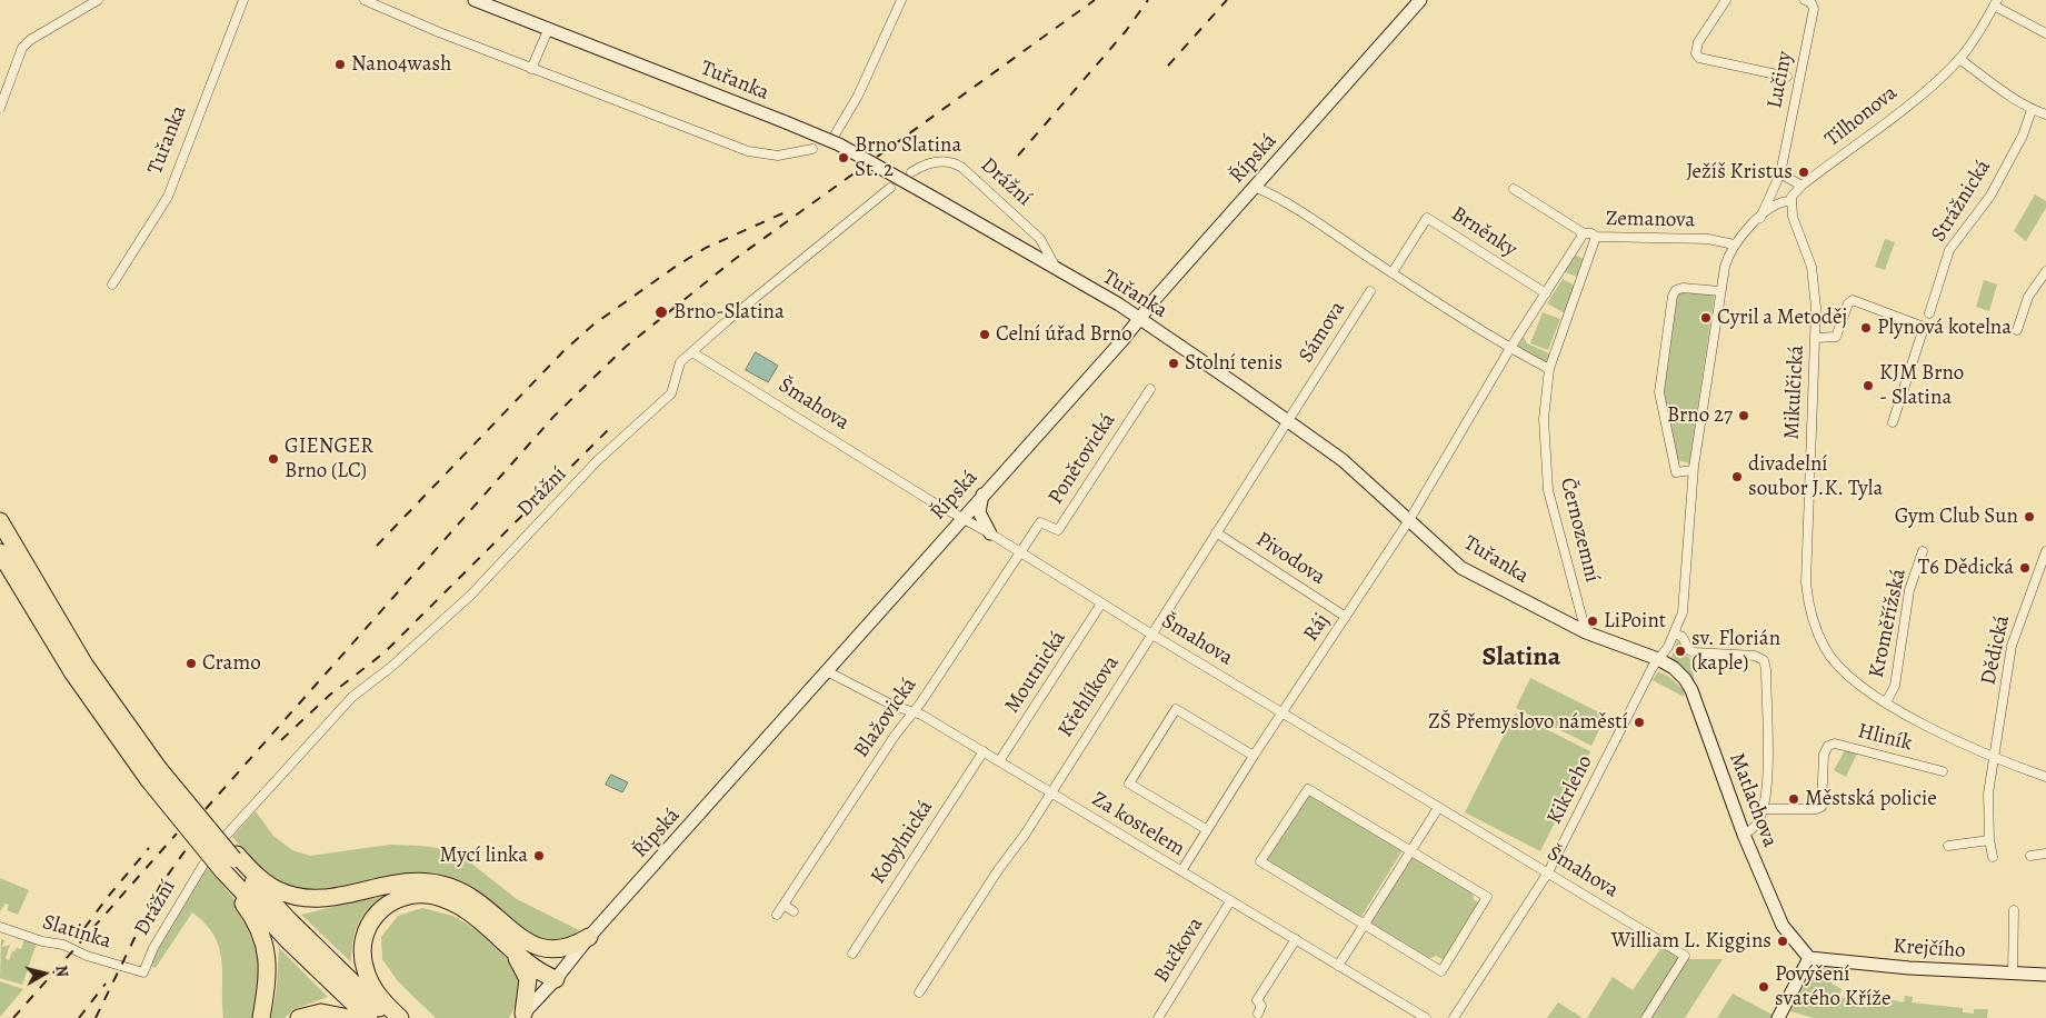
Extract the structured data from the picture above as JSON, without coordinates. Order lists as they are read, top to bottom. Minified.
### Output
{"streets":{"street":["Lučiny","Tuřanka","Tilhonova","Řípská","Drážní","Strážnická","Zemanova","Brněnky","Sámova","Mikulčická","Šmahova","Ponětovická","Černozemní","Pivodova","Kroměřížská","Ráj","Dědická","Moutnická","Křehlíkova","Blažovická","Hliník","Kikrleho","Matlachova","Za kostelem","Kobylnická","Slatinka","Krejčího","Bučkova"]},"crossings":[["Lučiny","Tilhonova"],["Tuřanka","Řípská"],["Tuřanka","Drážní"],["Tuřanka","Sámova"],["Tuřanka","Černozemní"],["Tuřanka","Ráj"],["Tuřanka","Křehlíkova"],["Tuřanka","Kikrleho"],["Tuřanka","Matlachova"],["Tilhonova","Zemanova"],["Tilhonova","Mikulčická"],["Tilhonova","Kikrleho"],["Řípská","Šmahova"],["Řípská","Za kostelem"],["Drážní","Šmahova"],["Drážní","Slatinka"],["Zemanova","Černozemní"],["Zemanova","Kikrleho"],["Sámova","Křehlíkova"],["Mikulčická","Kroměřížská"],["Mikulčická","Dědická"],["Šmahova","Ponětovická"],["Šmahova","Ráj"],["Šmahova","Moutnická"],["Šmahova","Křehlíkova"],["Šmahova","Blažovická"],["Šmahova","Kikrleho"],["Ponětovická","Blažovická"],["Pivodova","Ráj"],["Pivodova","Křehlíkova"],["Moutnická","Za kostelem"],["Křehlíkova","Za kostelem"],["Blažovická","Za kostelem"],["Kikrleho","Matlachova"],["Matlachova","Krejčího"],["Za kostelem","Kobylnická"],["Za kostelem","Bučkova"]],"districts":["Slatina"],"places":["Nano4wash","Brno Slatina St. 2","Ježíš Kristus","Brno-Slatina","Cyril a Metoděj","Plynová kotelna","Celní úřad Brno","Stolní tenis","KJM Brno - Slatina","Brno 27","GIENGER Brno (LC)","divadelní soubor J.K. Tyla","Gym Club Sun","T6 Dědická","LiPoint","sv. Florián (kaple)","Cramo","ZŠ Přemyslovo náměstí","Městská policie","Mycí linka","William L. Kiggins","Povýšení svatého Kříže"],"north":"right"}
